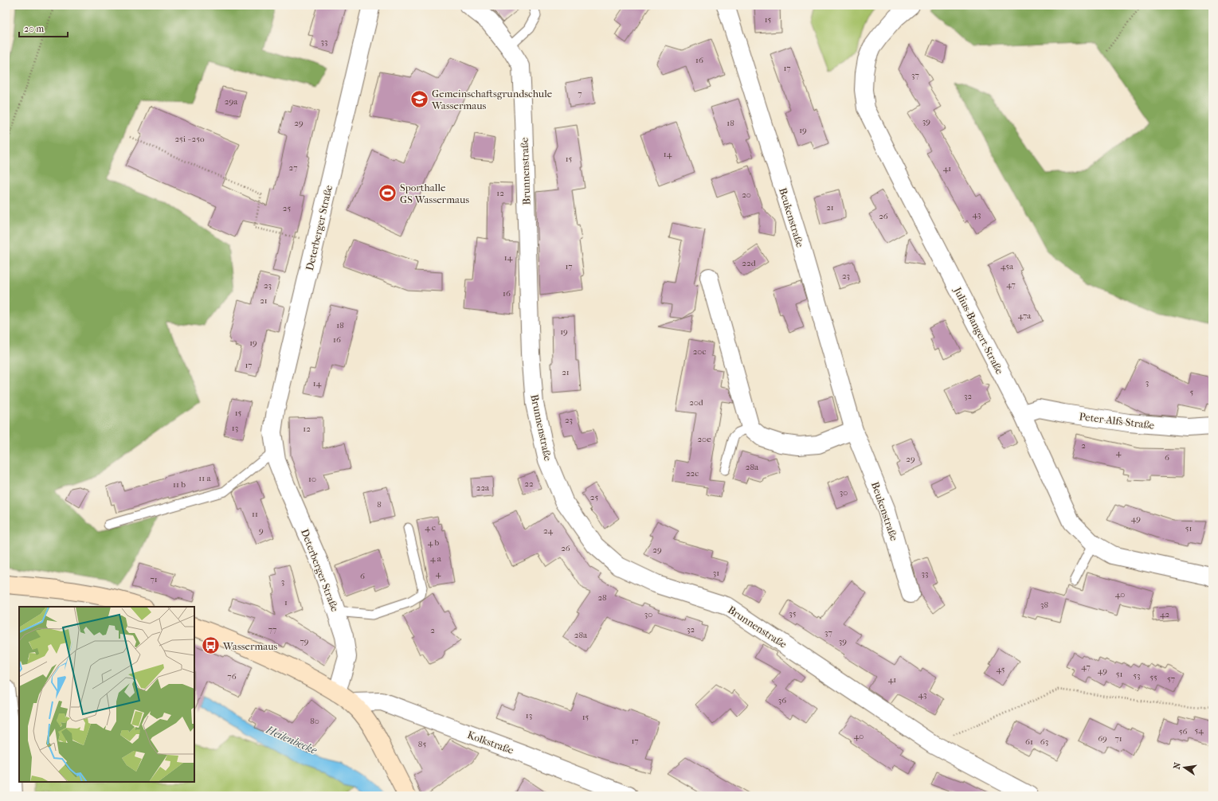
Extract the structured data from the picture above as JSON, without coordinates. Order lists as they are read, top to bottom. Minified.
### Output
{"streets":{"street":["Brunnenstraße","Beukenstraße","Deterberger Straße","Julius-Bangert-Straße","Peter-Alfs-Straße","Kolkstraße"]},"crossings":[["Julius-Bangert-Straße","Peter-Alfs-Straße"]],"water":["Heilenbecke"],"places":{"school or university":["Gemeinschaftsgrundschule Wassermaus"],"sports":["Sporthalle GS Wassermaus"],"bus stop":["Wassermaus"]},"house_numbers":["15","33","16","17","37","7","29a","39","29","18","19","25i - 25o","14","15","27","41","12","20","21","25","43","26","14","22d","17","45a","23","47","23","16","21","47a","18","19","16","19","20c","17","21","3","14","5","32","20d","15","23","13","12","20e","2","4","6","29","28a","22c","11 a","10","22","11 b","22a","30","25","8","11","49","4 c","51","9","24","4 b","26","29","4 a","31","4","33","6","71","3","40","28","1","38","35","30","42","77","32","2","37","28a","79","39","47","45","49","51","53","76","55","57","41","43","36","13","15","80","54","56","40","69","71","17","61","63","85"],"scale_bar":"20 m","north":"left"}
